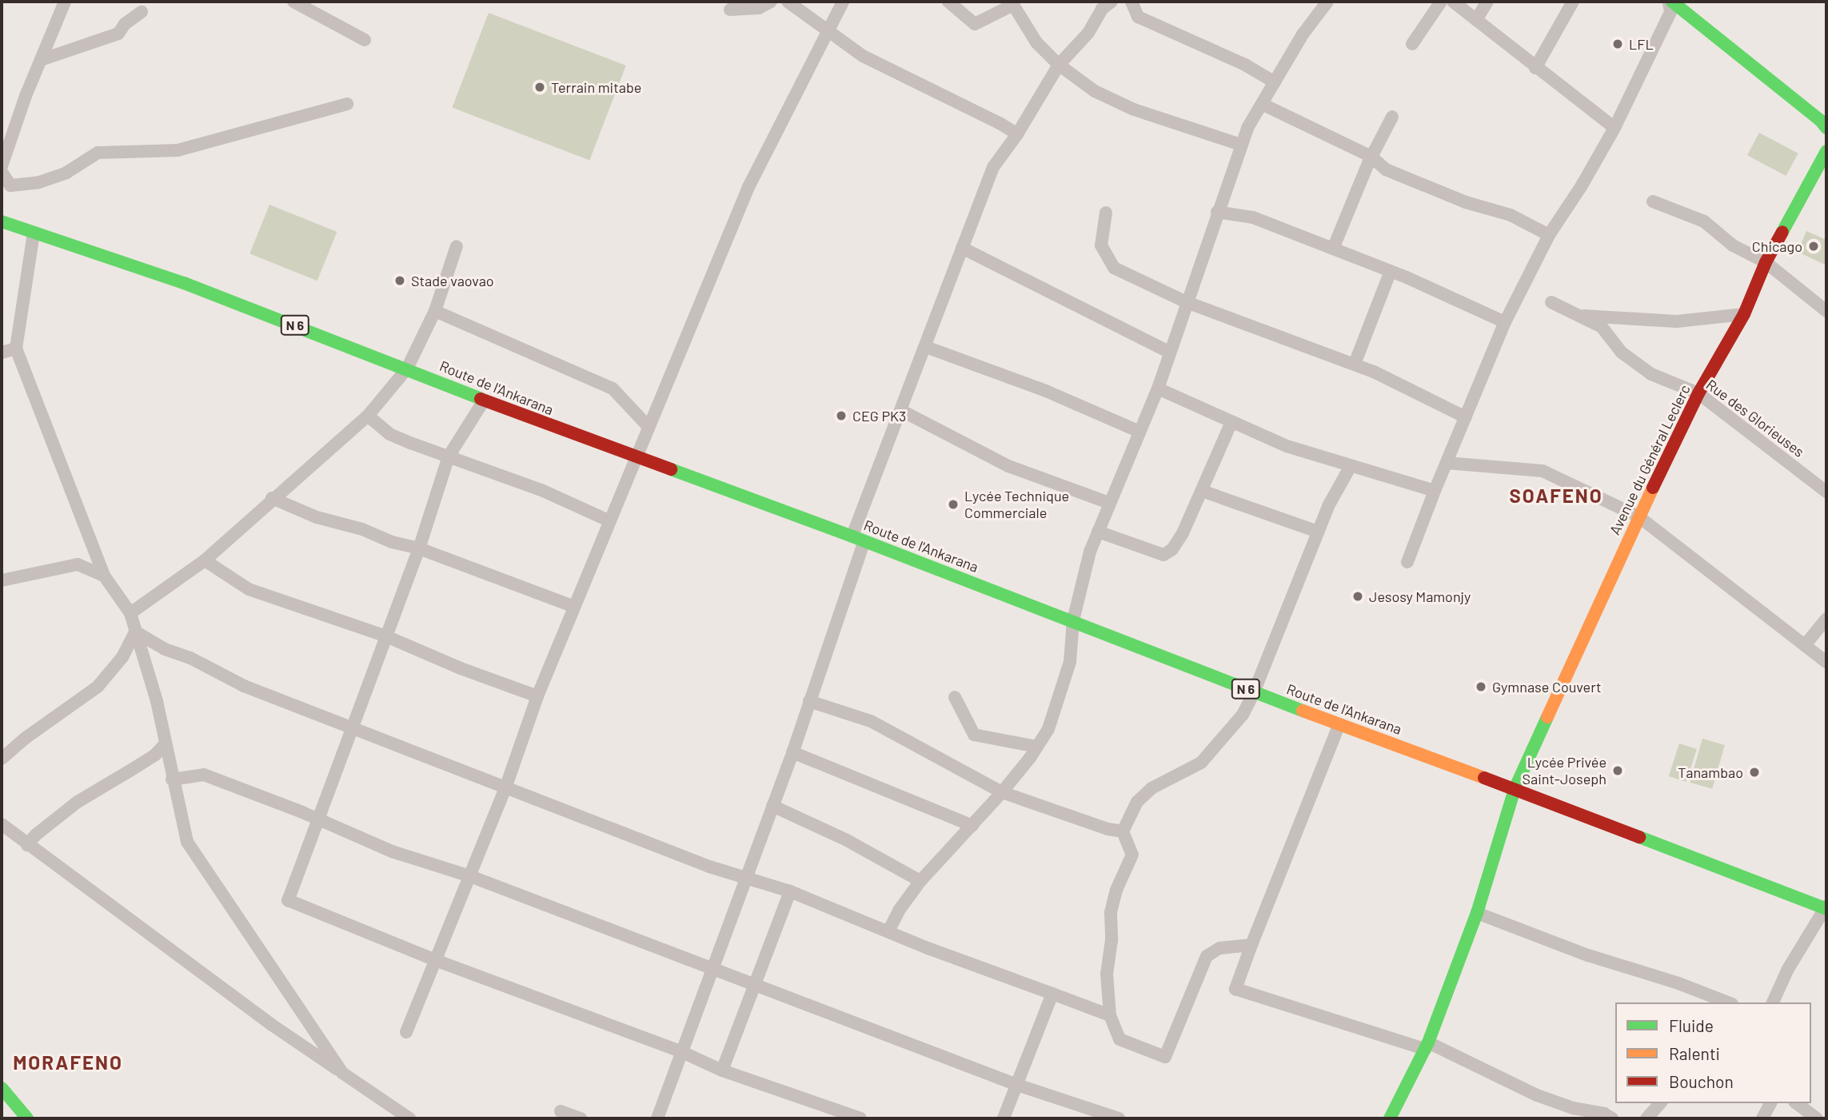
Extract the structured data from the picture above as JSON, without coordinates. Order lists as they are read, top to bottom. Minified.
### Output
{"streets":{"main road":["N 6","Route de l'Ankarana","Avenue du Général Leclerc"],"street":["Rue des Glorieuses"]},"crossings":[["Route de l'Ankarana","Avenue du Général Leclerc"],["Rue des Glorieuses","Avenue du Général Leclerc"]],"districts":["SOAFENO","MORAFENO"],"places":["LFL","Terrain mitabe","Chicago","Stade vaovao","CEG PK3","Lycée Technique Commerciale","Jesosy Mamonjy","Gymnase Couvert","Lycée Privée Saint-Joseph","Tanambao"],"legend":["Fluide","Ralenti","Bouchon"]}
